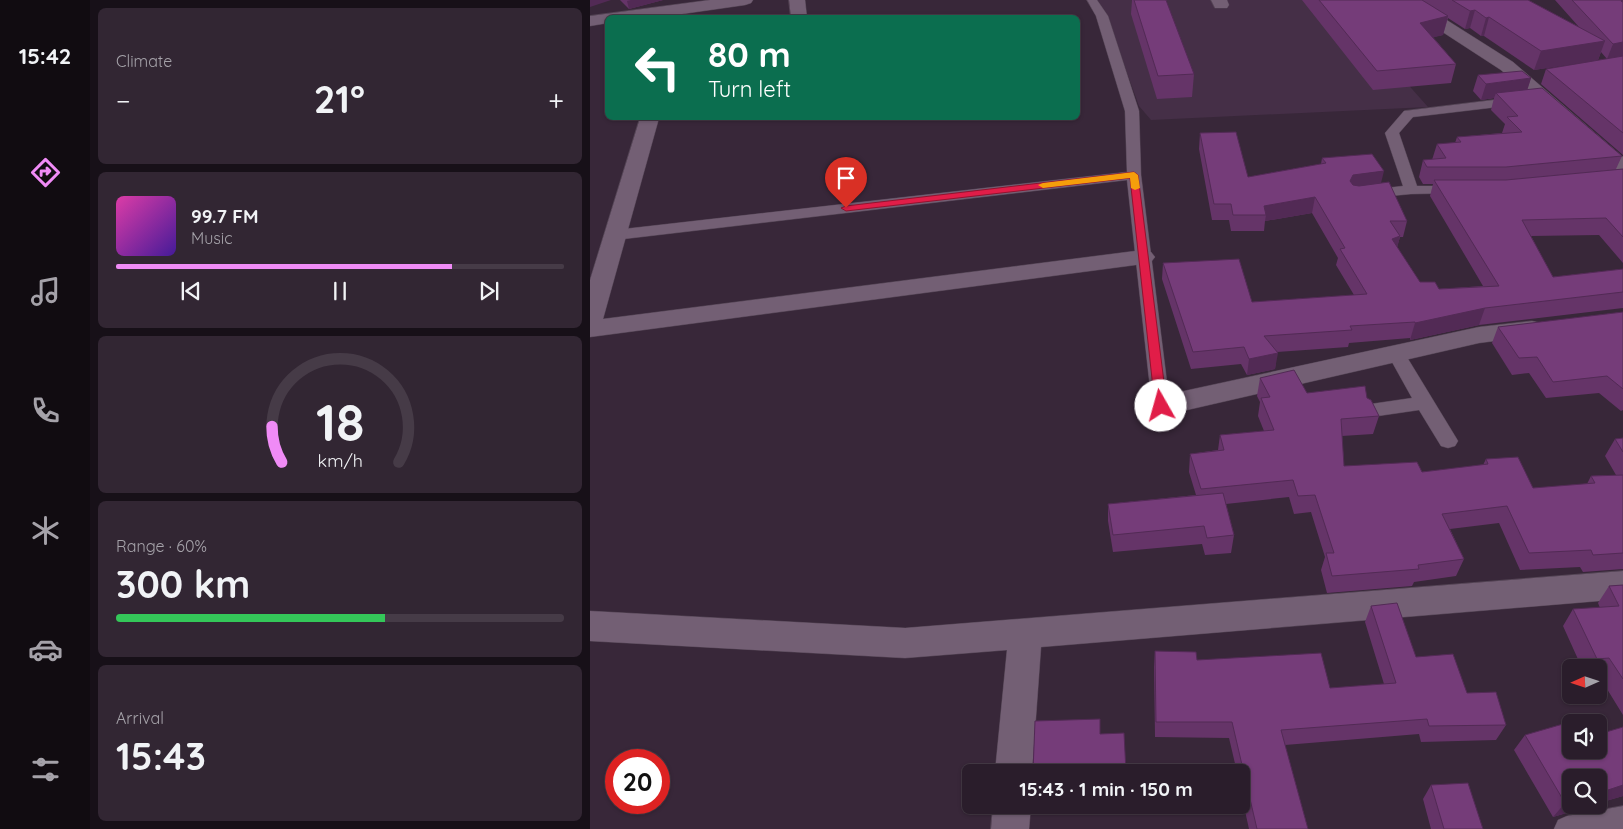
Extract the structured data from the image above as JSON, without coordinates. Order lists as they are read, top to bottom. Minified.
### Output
{"north":"left","page":{"tabs":"15:42","tile":["Climate",["Range · 60%","300 km"],["Arrival","15:43"]],"turn":["80 m","Turn left"],"heat":["−","21°","+"],"song":["99.7 FM","Music"],"limit":"20","trip":"15:43 · 1 min · 150 m","gauge":["18","km/h"]}}
